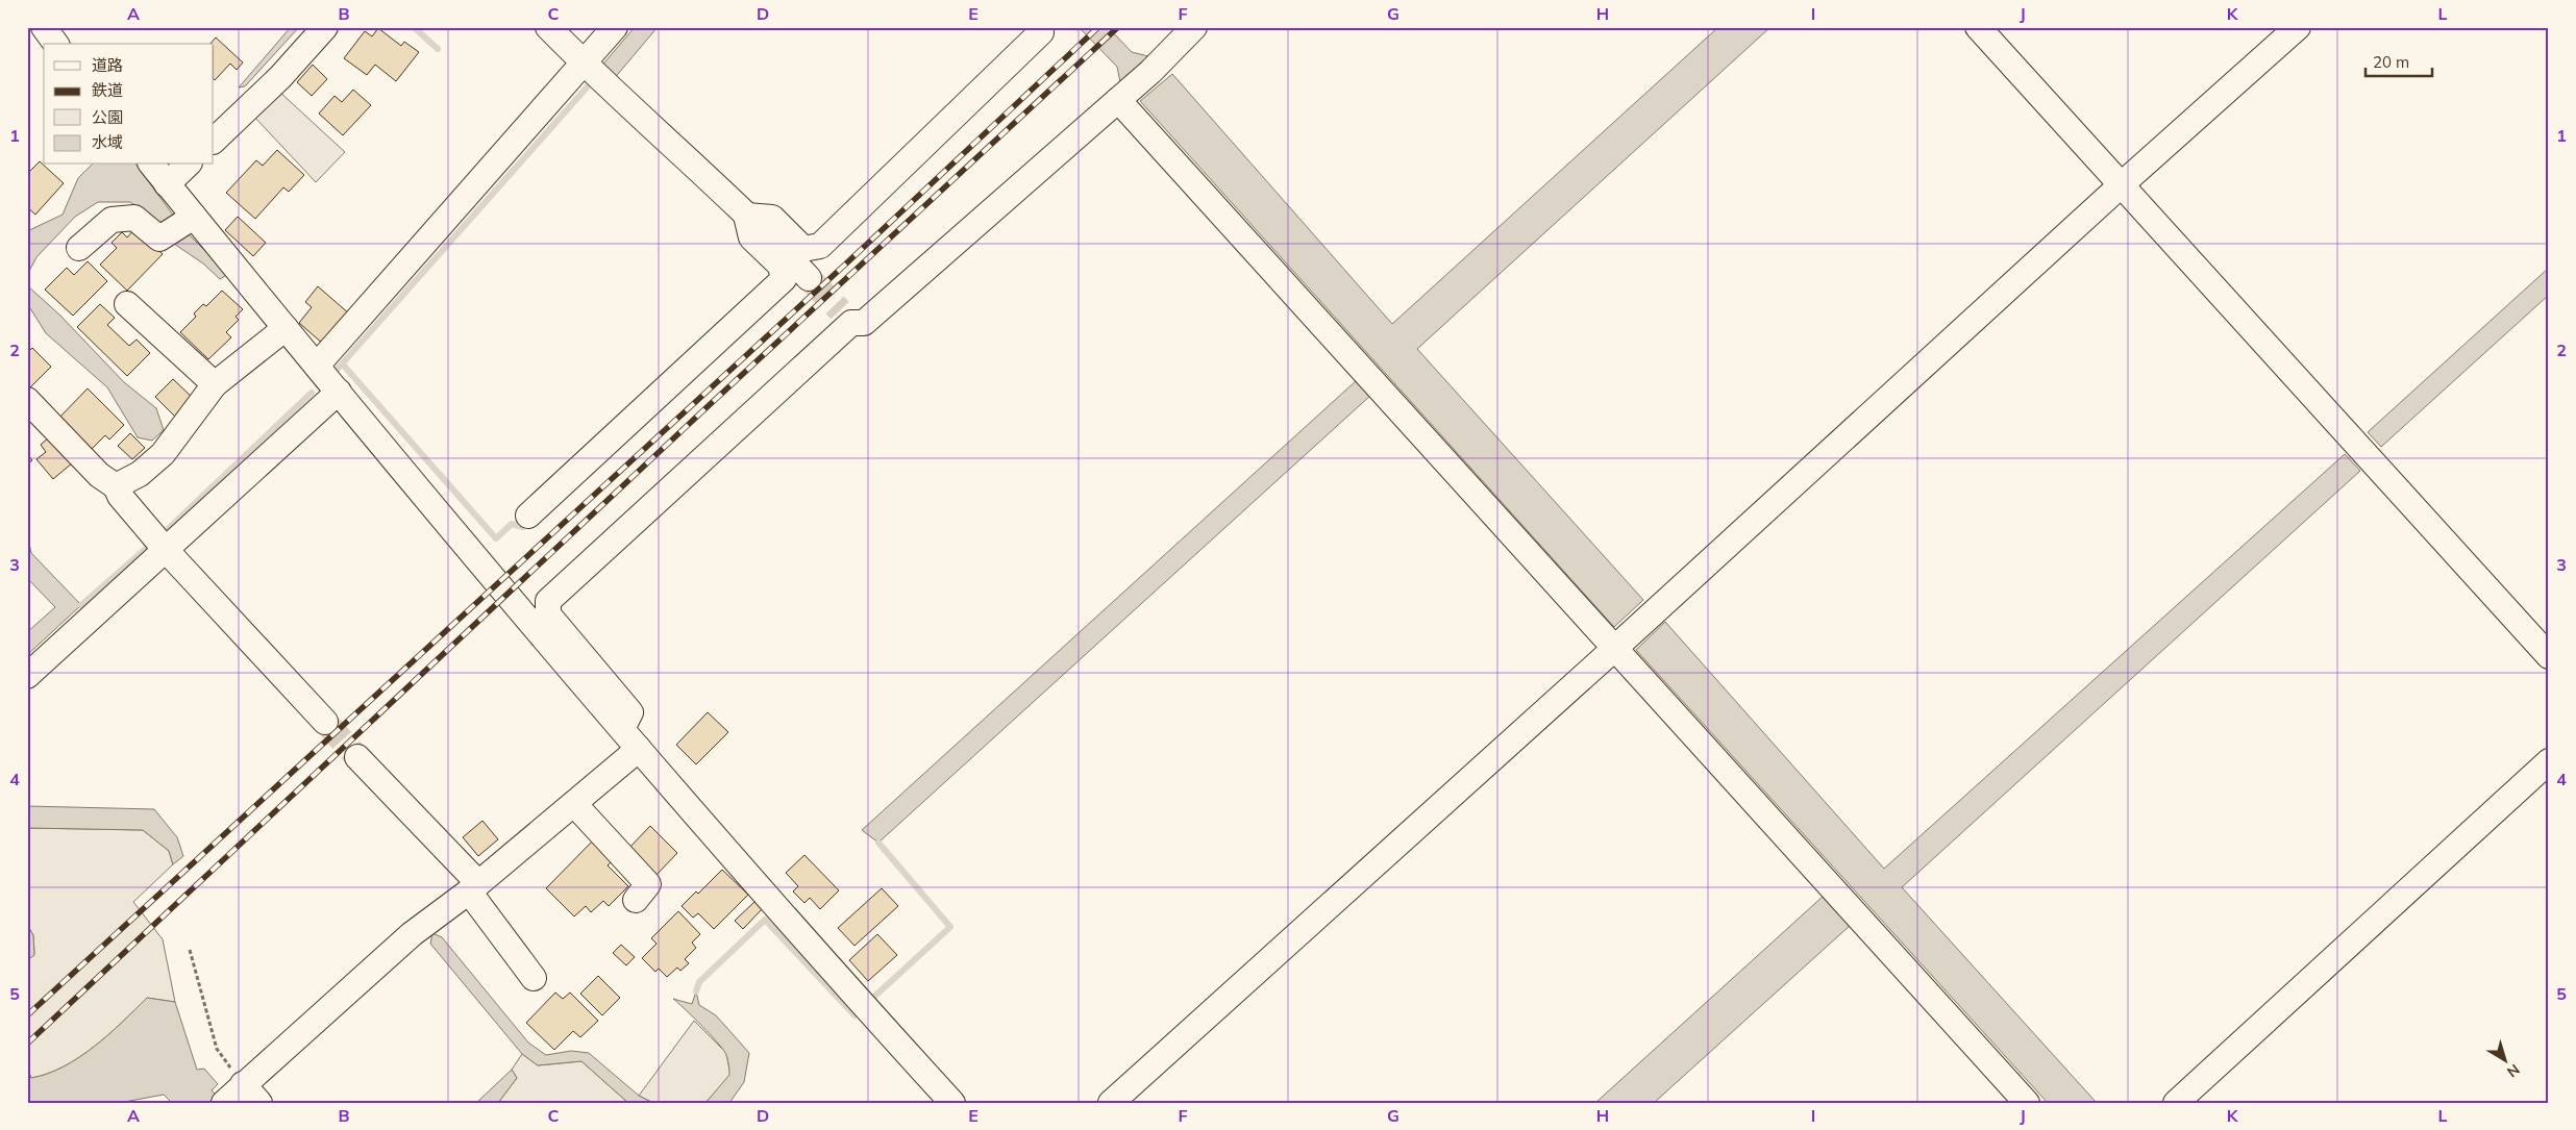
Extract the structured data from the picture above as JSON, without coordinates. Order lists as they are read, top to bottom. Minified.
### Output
{"legend":["道路","鉄道","公園","水域"],"scale_bar":"20 m","north":"bottom right","grid":{"columns":["A","B","C","D","E","F","G","H","I","J","K","L"],"rows":["1","2","3","4","5"]}}
